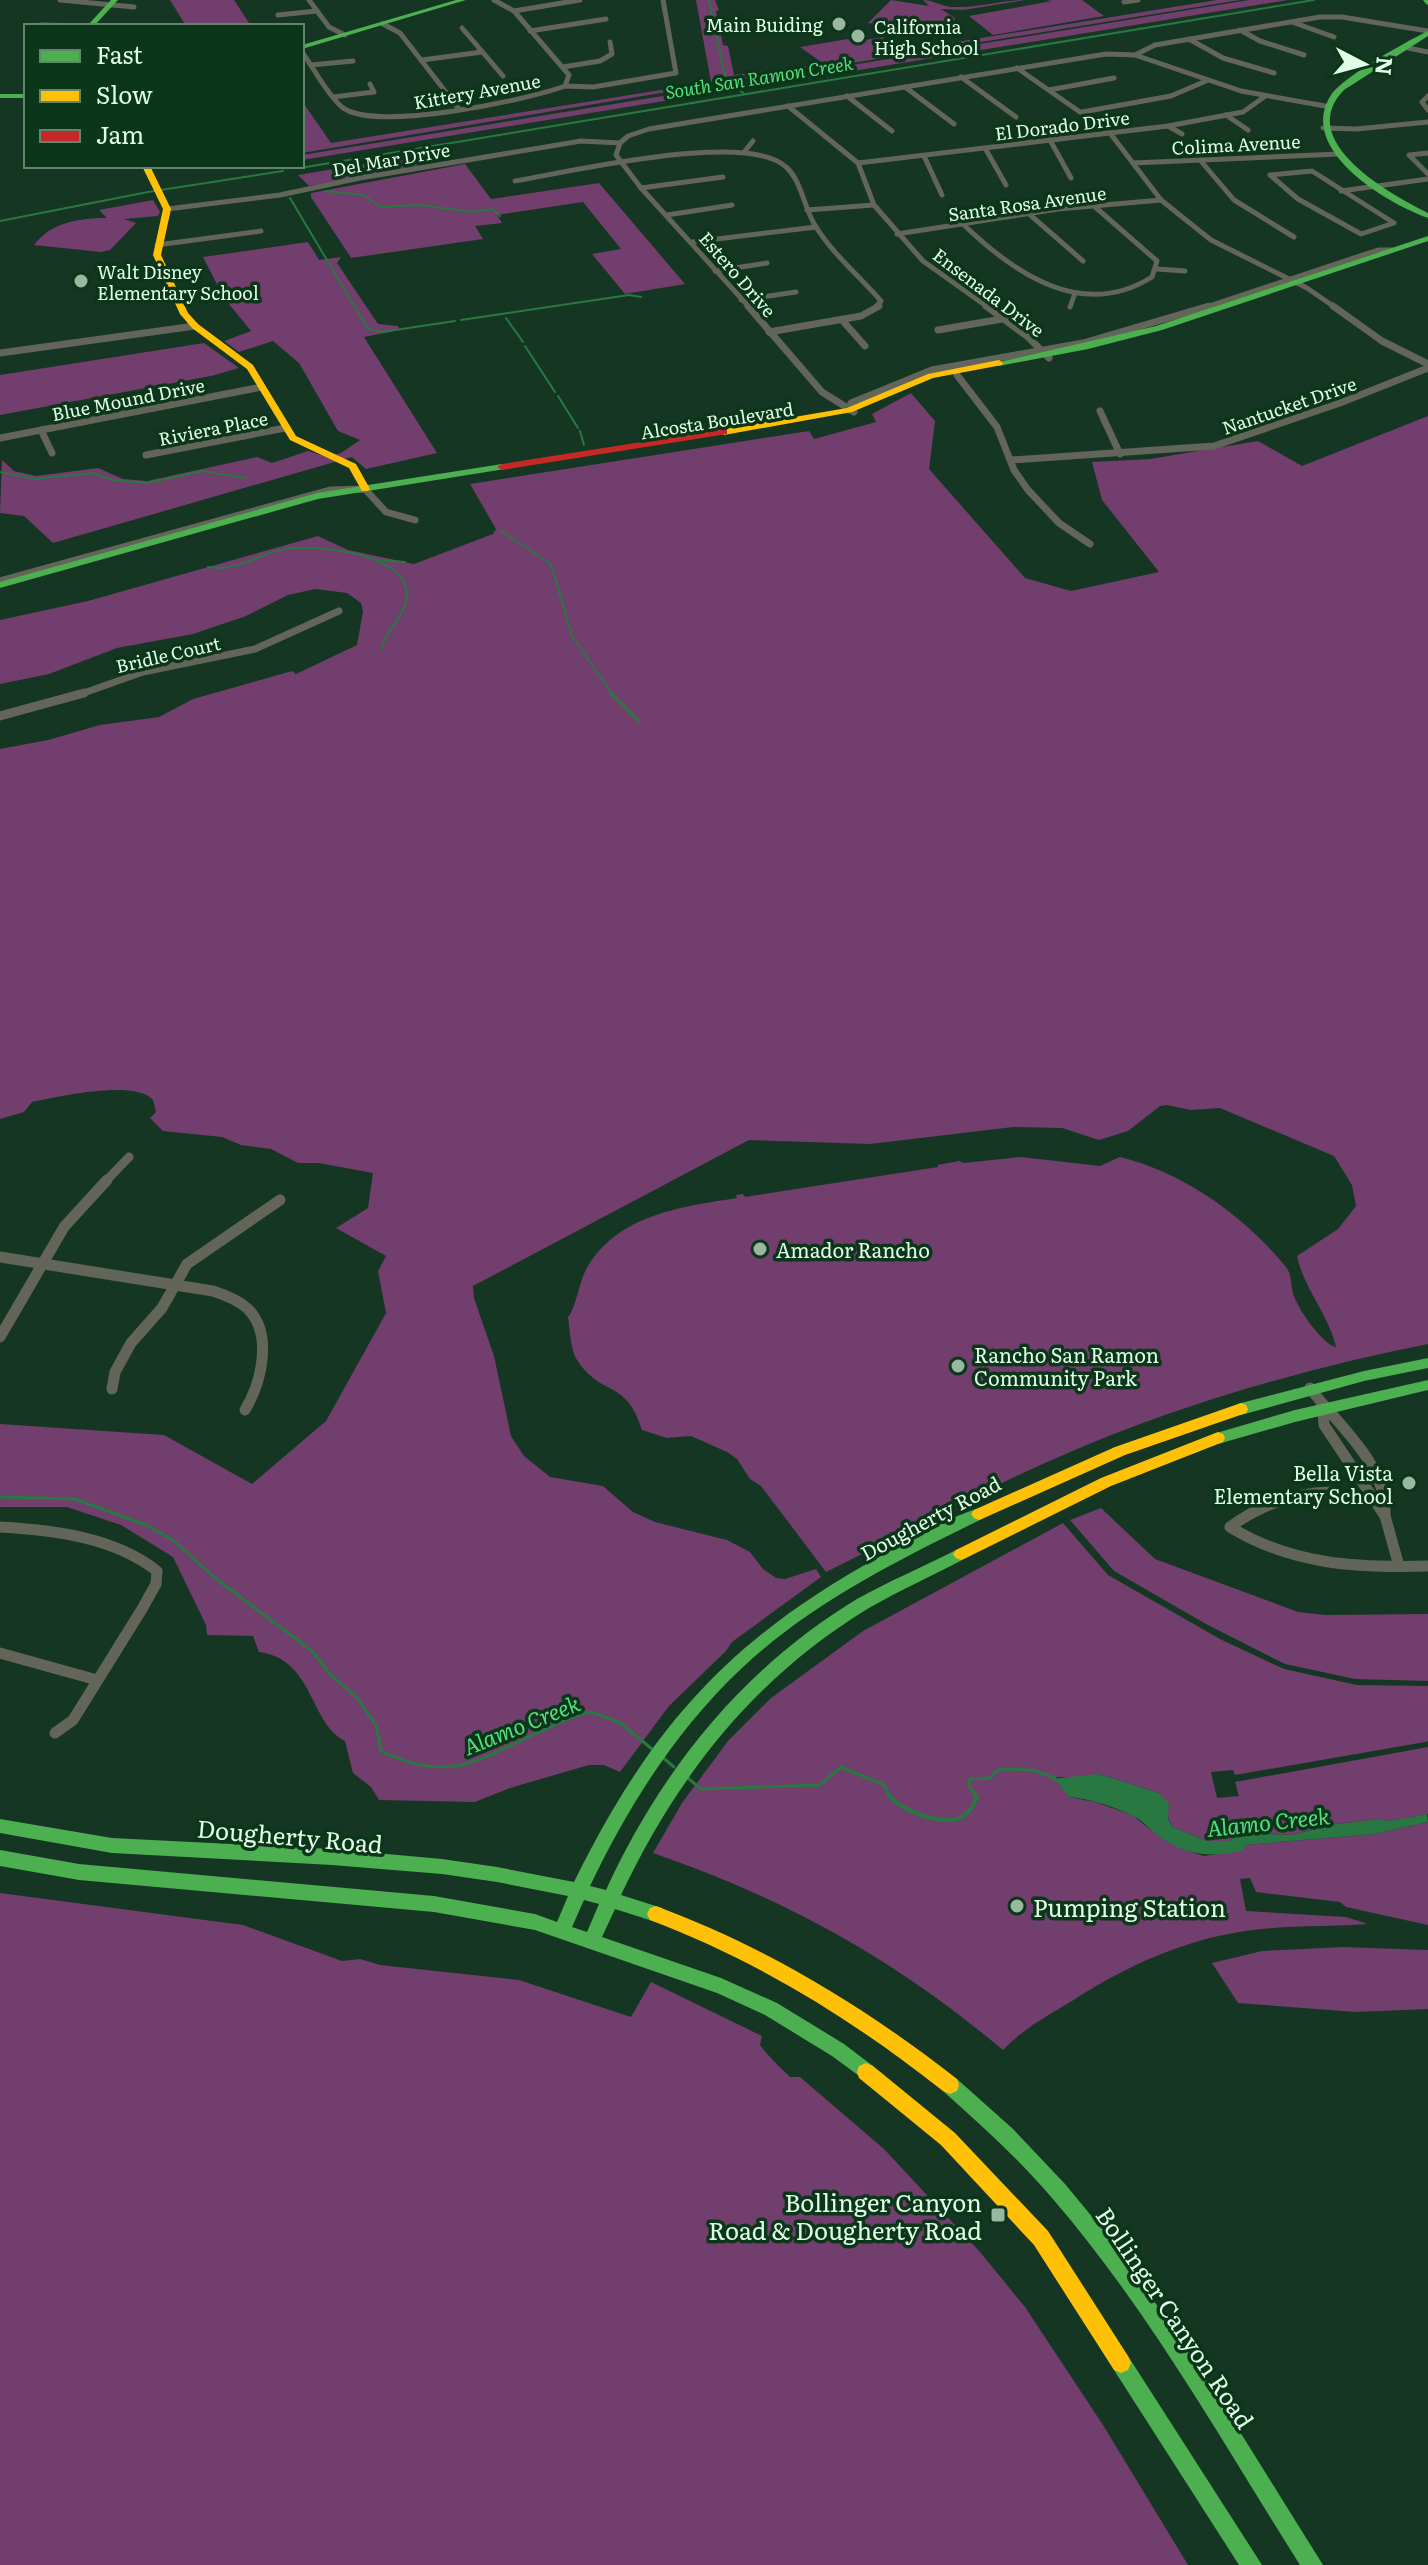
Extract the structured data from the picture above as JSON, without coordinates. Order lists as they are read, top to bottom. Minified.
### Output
{"streets":{"main road":["Alcosta Boulevard","Dougherty Road","Bollinger Canyon Road"],"street":["Kittery Avenue","El Dorado Drive","Colima Avenue","Del Mar Drive","Santa Rosa Avenue","Estero Drive","Ensenada Drive","Blue Mound Drive","Nantucket Drive","Riviera Place","Bridle Court"]},"crossings":[["El Dorado Drive","Ensenada Drive"],["Santa Rosa Avenue","Ensenada Drive"],["Estero Drive","Alcosta Boulevard"],["Ensenada Drive","Alcosta Boulevard"],["Dougherty Road","Bollinger Canyon Road"]],"water":["South San Ramon Creek","Alamo Creek"],"places":{"other":["Main Buiding","California High School","Walt Disney Elementary School","Amador Rancho","Rancho San Ramon Community Park","Bella Vista Elementary School","Pumping Station"],"transit":["Bollinger Canyon Road & Dougherty Road"]},"legend":["Fast","Slow","Jam"],"north":"right"}
